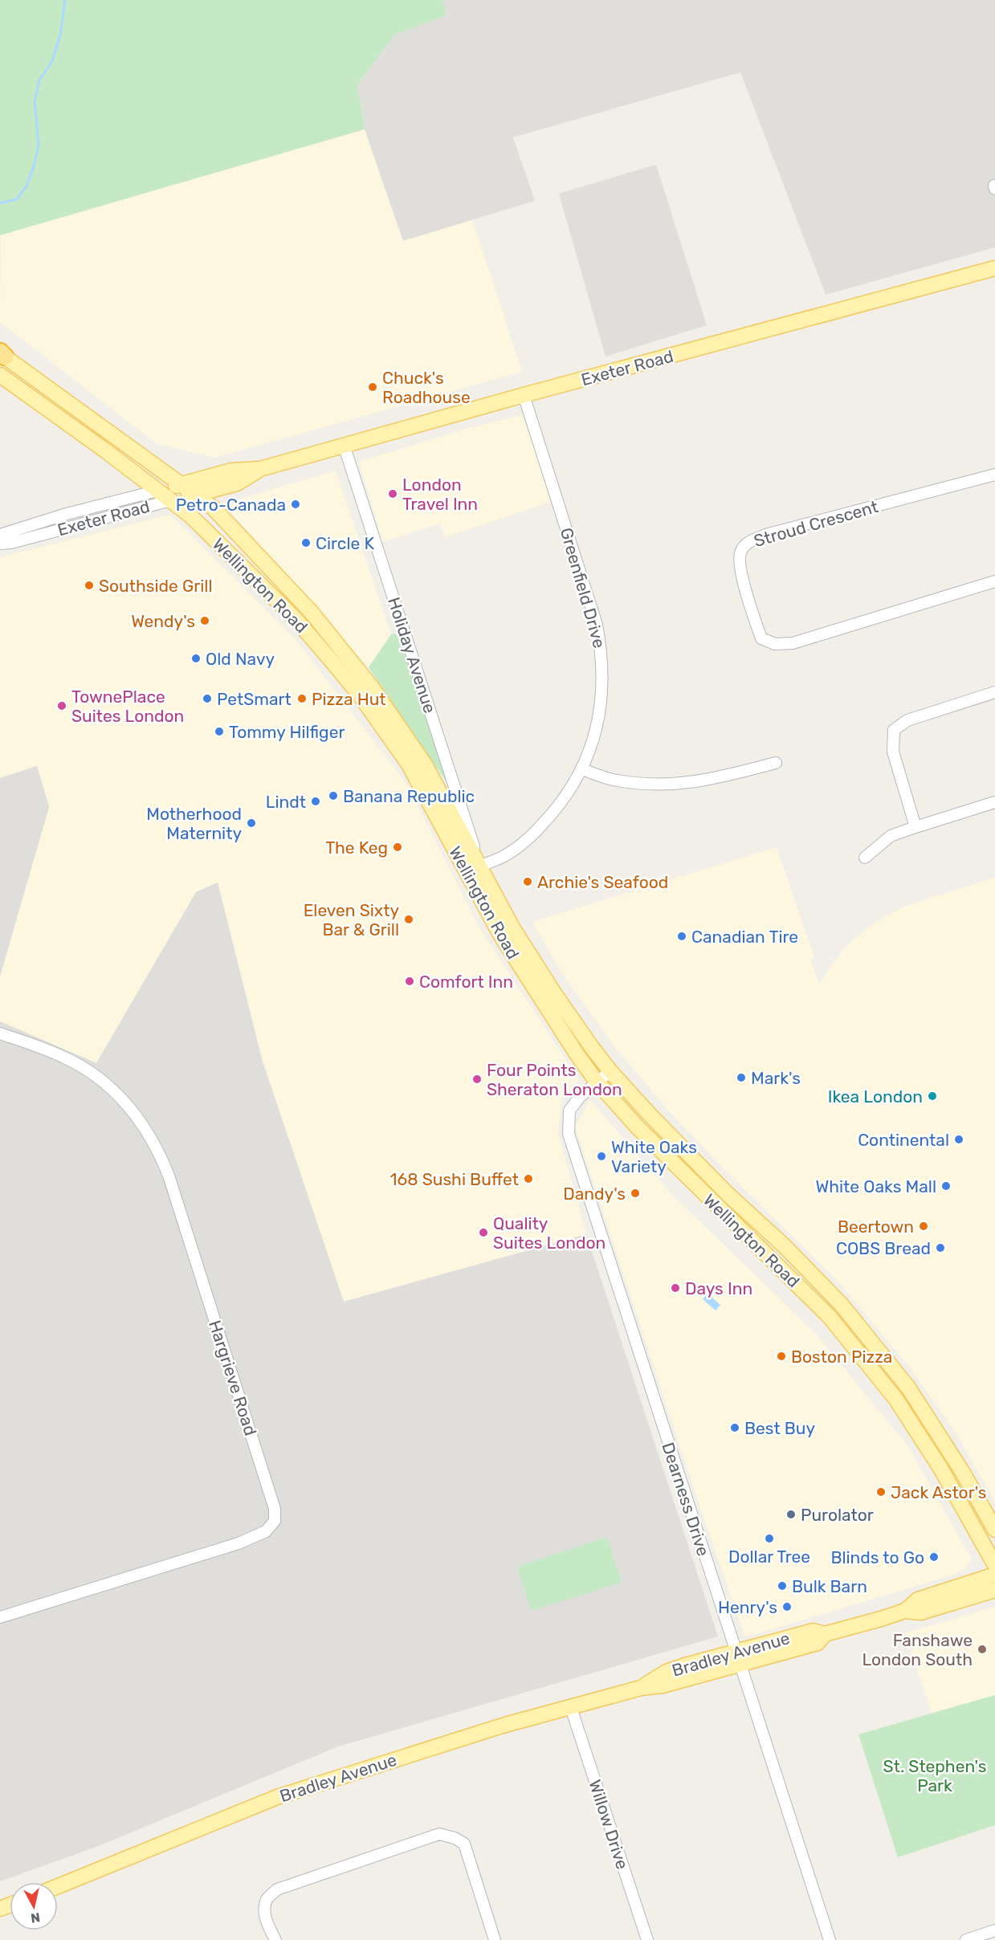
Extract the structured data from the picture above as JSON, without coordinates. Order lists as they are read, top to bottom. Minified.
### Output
{"streets":{"main road":["Exeter Road","Wellington Road","Bradley Avenue"],"street":["Stroud Crescent","Greenfield Drive","Holiday Avenue","Hargrieve Road","Dearness Drive","Willow Drive"]},"crossings":[["Exeter Road","Wellington Road"],["Exeter Road","Greenfield Drive"],["Exeter Road","Holiday Avenue"],["Wellington Road","Greenfield Drive"],["Wellington Road","Holiday Avenue"],["Wellington Road","Dearness Drive"],["Greenfield Drive","Holiday Avenue"],["Dearness Drive","Bradley Avenue"],["Bradley Avenue","Willow Drive"]],"parks":["St. Stephen's Park"],"places":["Chuck's Roadhouse","London Travel Inn","Petro-Canada","Circle K","Southside Grill","Wendy's","Old Navy","PetSmart","Pizza Hut","TownePlace Suites London","Tommy Hilfiger","Banana Republic","Lindt","Motherhood Maternity","The Keg","Archie's Seafood","Eleven Sixty Bar & Grill","Canadian Tire","Comfort Inn","Mark's","Four Points Sheraton London","Ikea London","Continental","White Oaks Variety","168 Sushi Buffet","White Oaks Mall","Dandy's","Beertown","Quality Suites London","COBS Bread","Days Inn","Boston Pizza","Best Buy","Jack Astor's","Purolator","Dollar Tree","Blinds to Go","Bulk Barn","Henry's","Fanshawe London South"],"north":"bottom"}
